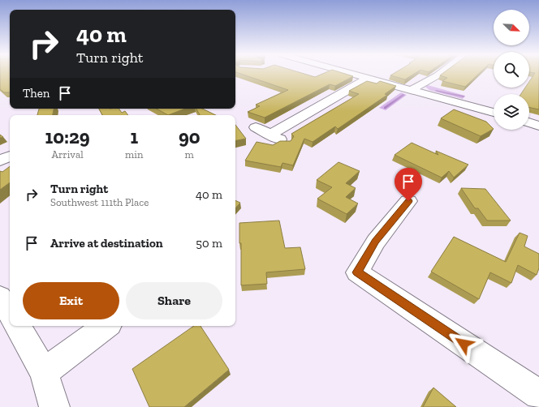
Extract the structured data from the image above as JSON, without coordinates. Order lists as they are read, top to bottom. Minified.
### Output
{"north":"bottom right","page":{"turn":["40 m","Turn right"],"then":"Then","eta":["10:29","Arrival","1","min","90","m"],"list":[{"name":"Turn right","note":"Southwest 111th Place","value":"40 m"},{"name":"Arrive at destination","value":"50 m"}],"buttons":["Exit","Share"]}}
